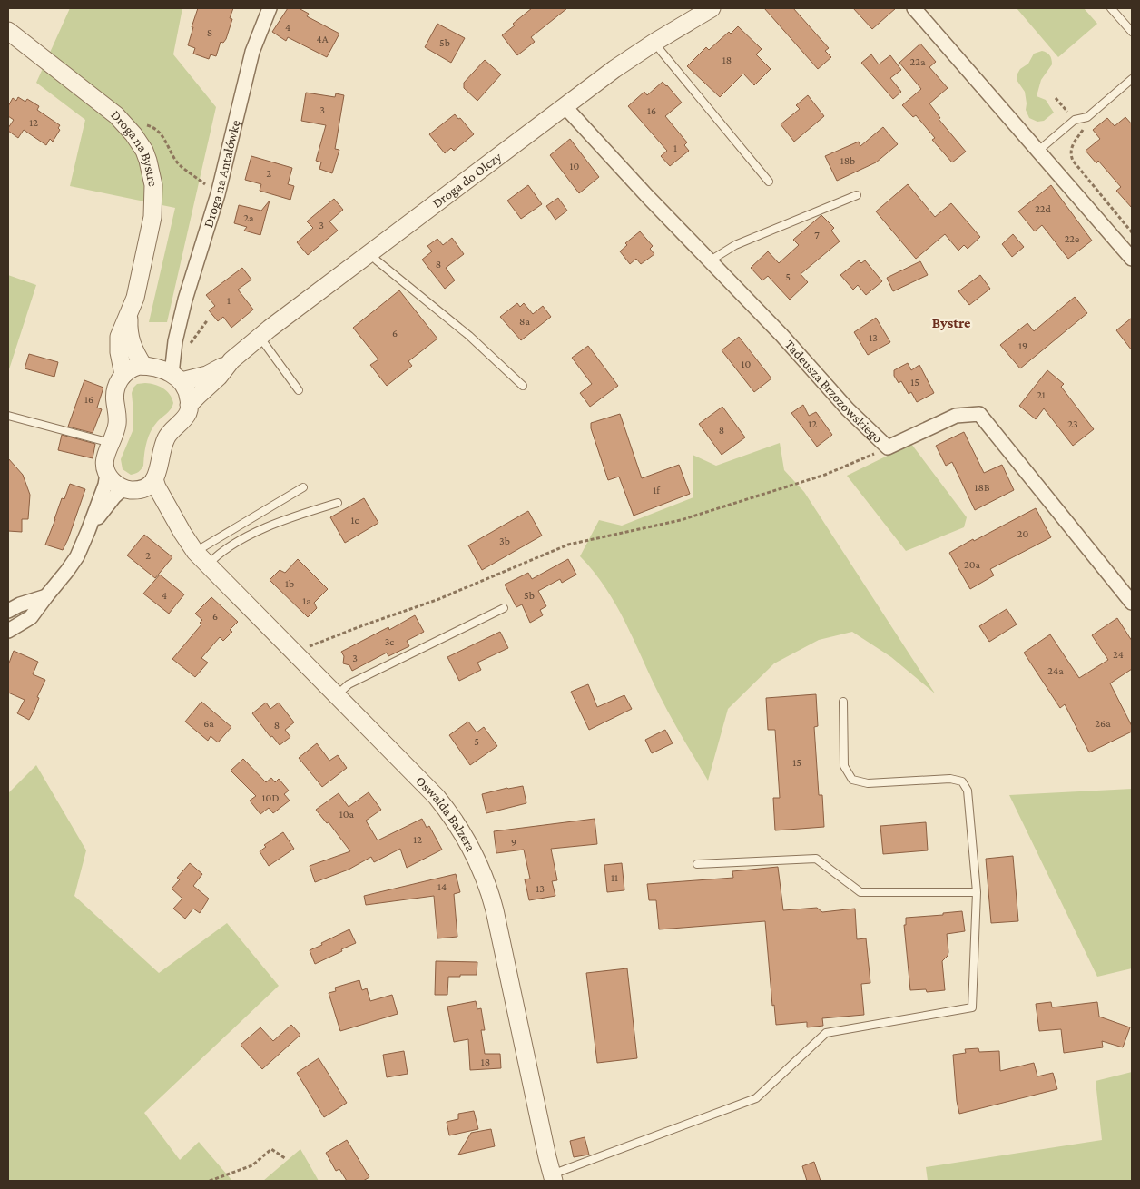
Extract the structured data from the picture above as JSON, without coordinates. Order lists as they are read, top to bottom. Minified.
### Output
{"streets":{"street":["Droga na Bystre","Droga na Antałówkę","Droga do Olczy","Tadeusza Brzozowskiego","Oswalda Balzera"]},"crossings":[["Droga na Bystre","Droga na Antałówkę"],["Droga na Antałówkę","Droga do Olczy"],["Droga do Olczy","Tadeusza Brzozowskiego"],["Droga do Olczy","Oswalda Balzera"]],"districts":["Bystre"],"house_numbers":["4","8","4A","5b","18","22a","3","16","12","1","18b","10","2","22d","2a","3","7","22e","8","5","1","8a","6","13","19","10","15","21","16","12","23","8","18B","1f","1c","20","3b","2","20a","1b","4","5b","1a","6","3c","24","3","24a","6a","26a","8","5","15","10D","10a","12","9","11","14","13","18"]}
